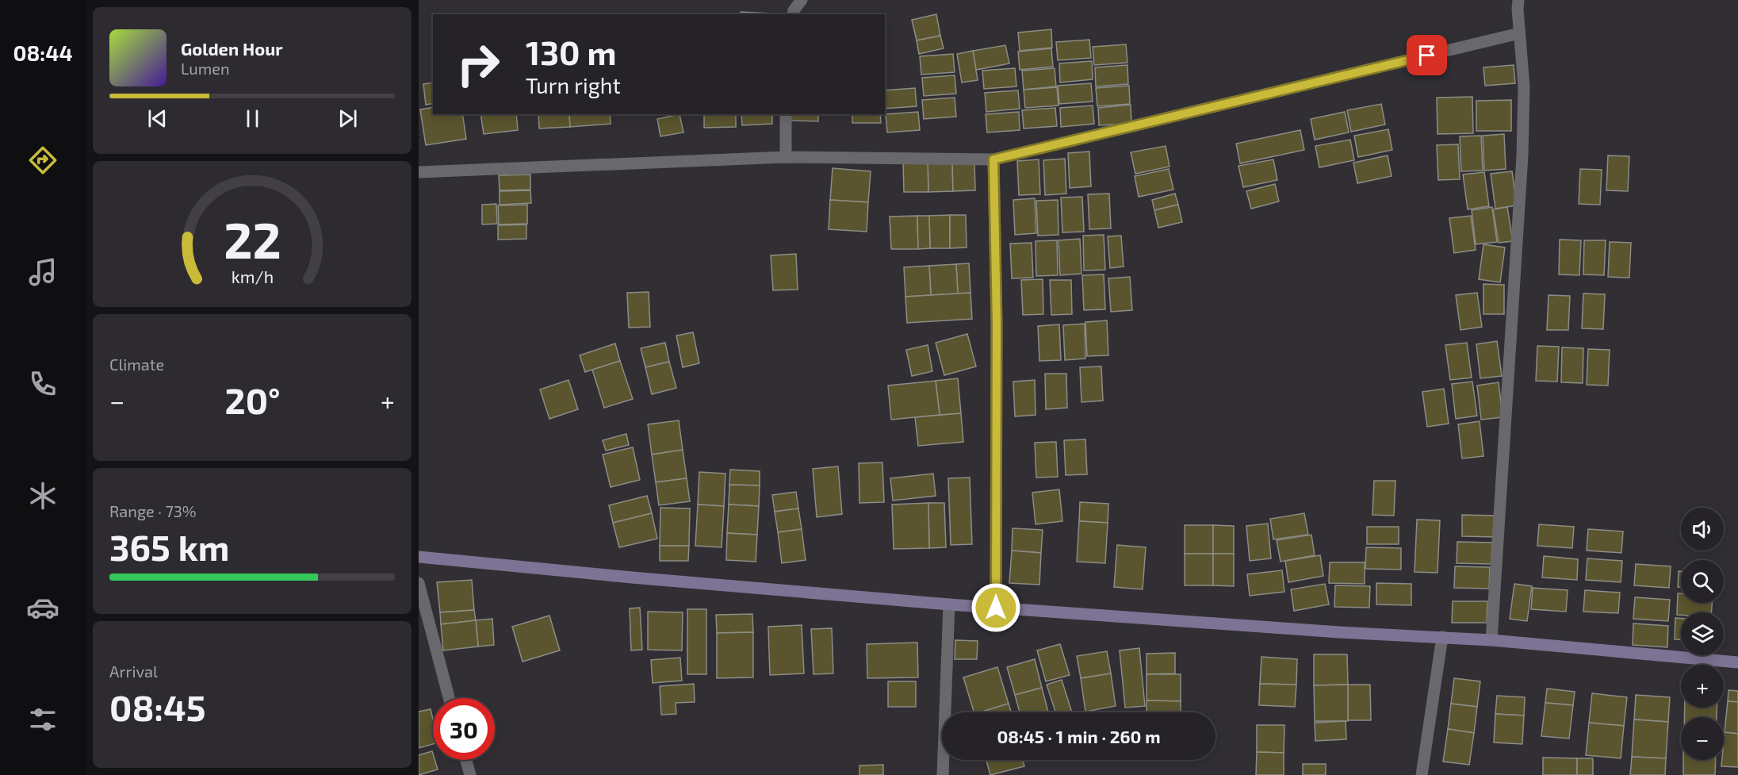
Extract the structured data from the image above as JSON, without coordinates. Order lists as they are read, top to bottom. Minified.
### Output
{"page":{"tabs":"08:44","turn":["130 m","Turn right"],"song":["Golden Hour","Lumen"],"tile":["Climate",["Range · 73%","365 km"],["Arrival","08:45"]],"heat":["−","20°","+"],"map_buttons":["+","−"],"limit":"30","trip":"08:45 · 1 min · 260 m","gauge":["22","km/h"]}}
